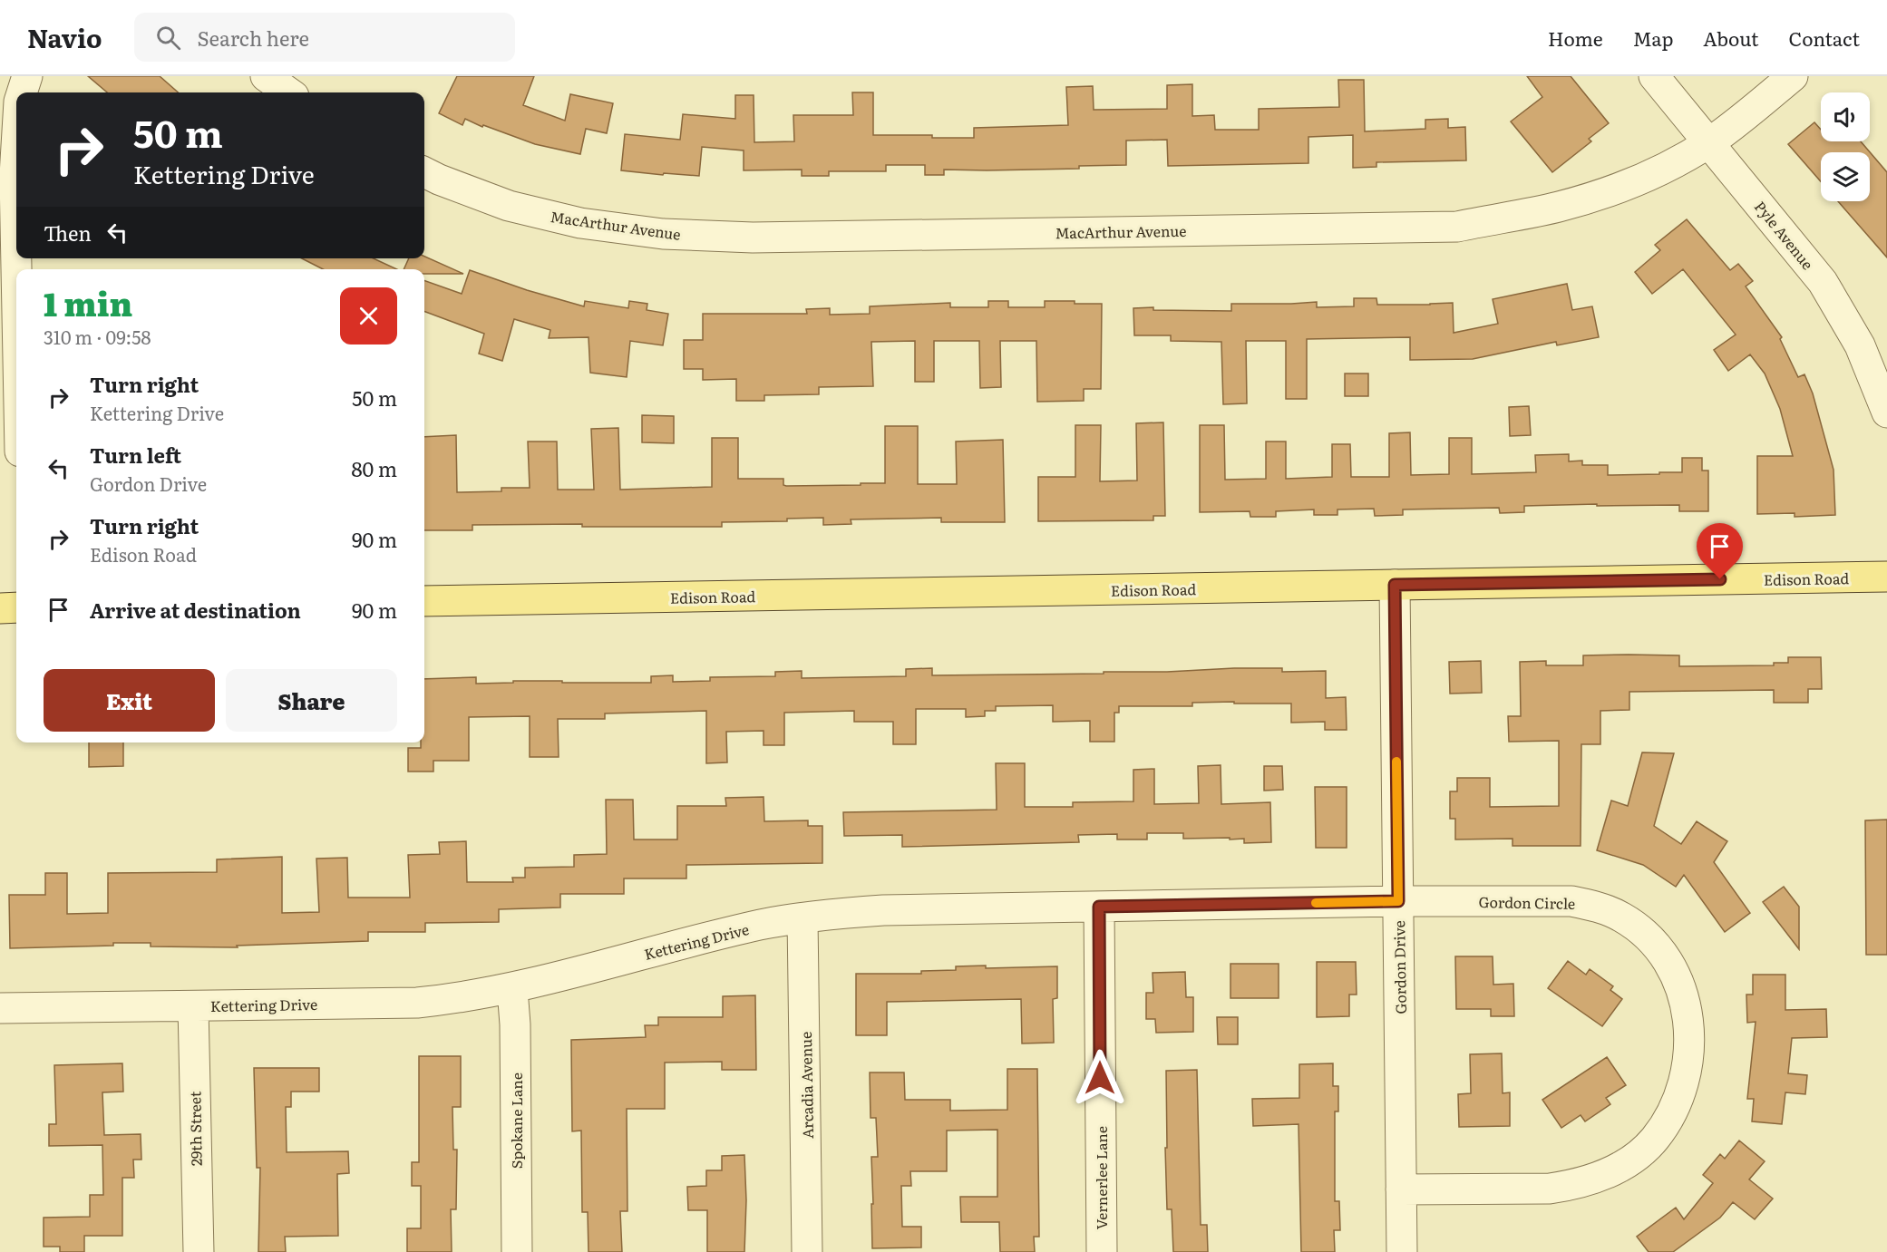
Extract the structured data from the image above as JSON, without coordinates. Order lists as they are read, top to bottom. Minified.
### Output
{"streets":{"main road":["Edison Road"],"street":["MacArthur Avenue","Pyle Avenue","Gordon Circle","Kettering Drive","Gordon Drive","Arcadia Avenue","Spokane Lane","29th Street","Vernerlee Lane"]},"crossings":[["MacArthur Avenue","Pyle Avenue"],["Edison Road","Gordon Drive"],["Gordon Circle","Kettering Drive"],["Gordon Circle","Gordon Drive"],["Kettering Drive","Gordon Drive"],["Kettering Drive","Arcadia Avenue"],["Kettering Drive","Spokane Lane"],["Kettering Drive","29th Street"],["Kettering Drive","Vernerlee Lane"]],"page":{"header":"Navio","search":"Search here","nav":["Home","Map","About","Contact"],"turn":["50 m","Kettering Drive"],"then":"Then","heading":["1 min","310 m · 09:58"],"list":[{"name":"Turn right","note":"Kettering Drive","value":"50 m"},{"name":"Turn left","note":"Gordon Drive","value":"80 m"},{"name":"Turn right","note":"Edison Road","value":"90 m"},{"name":"Arrive at destination","value":"90 m"}],"buttons":["Exit","Share"]}}
